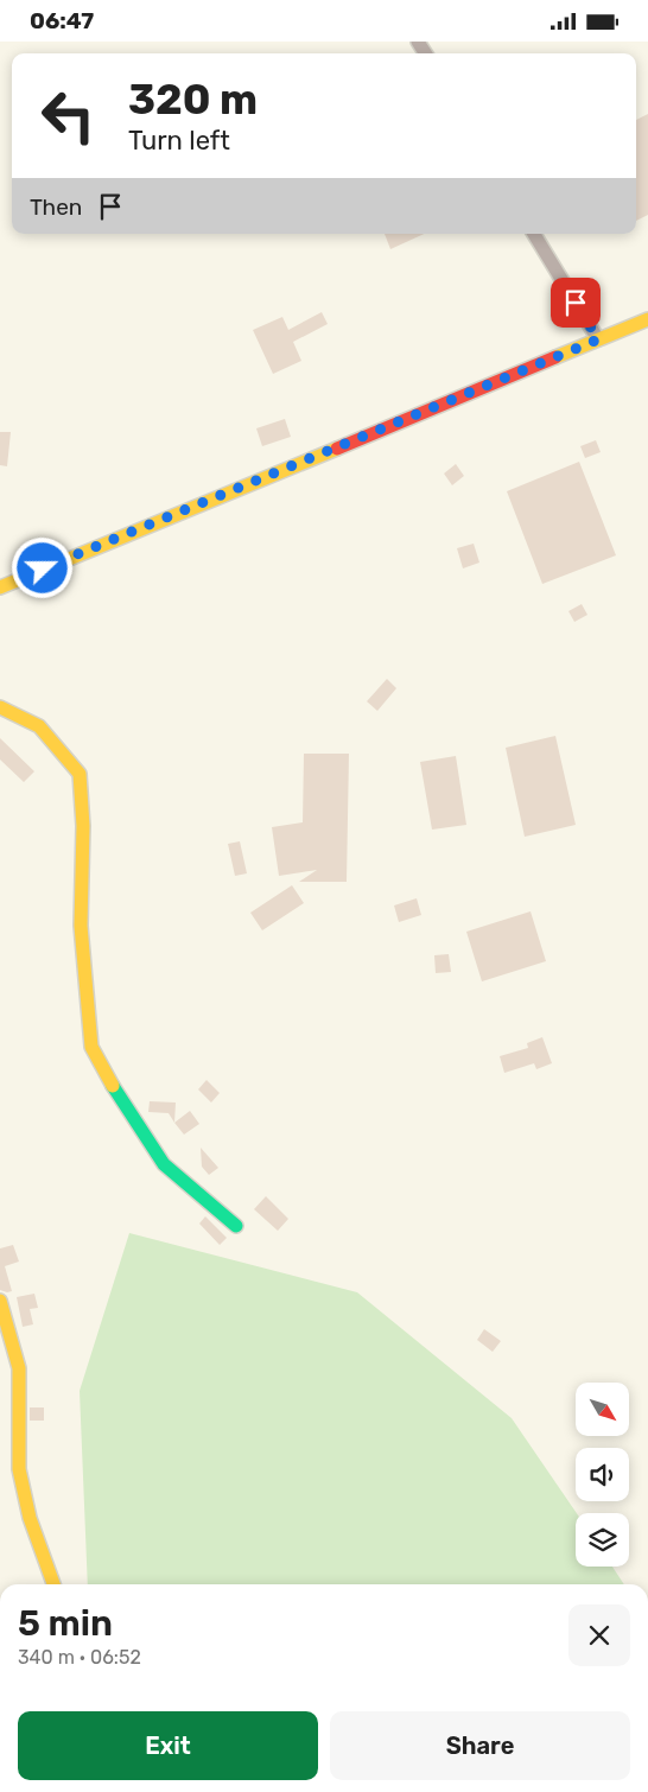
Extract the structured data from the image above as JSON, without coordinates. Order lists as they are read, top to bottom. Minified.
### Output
{"north":"bottom right","page":{"status":"06:47","turn":["320 m","Turn left"],"then":"Then","heading":["5 min","340 m · 06:52"],"buttons":["Exit","Share"]}}
